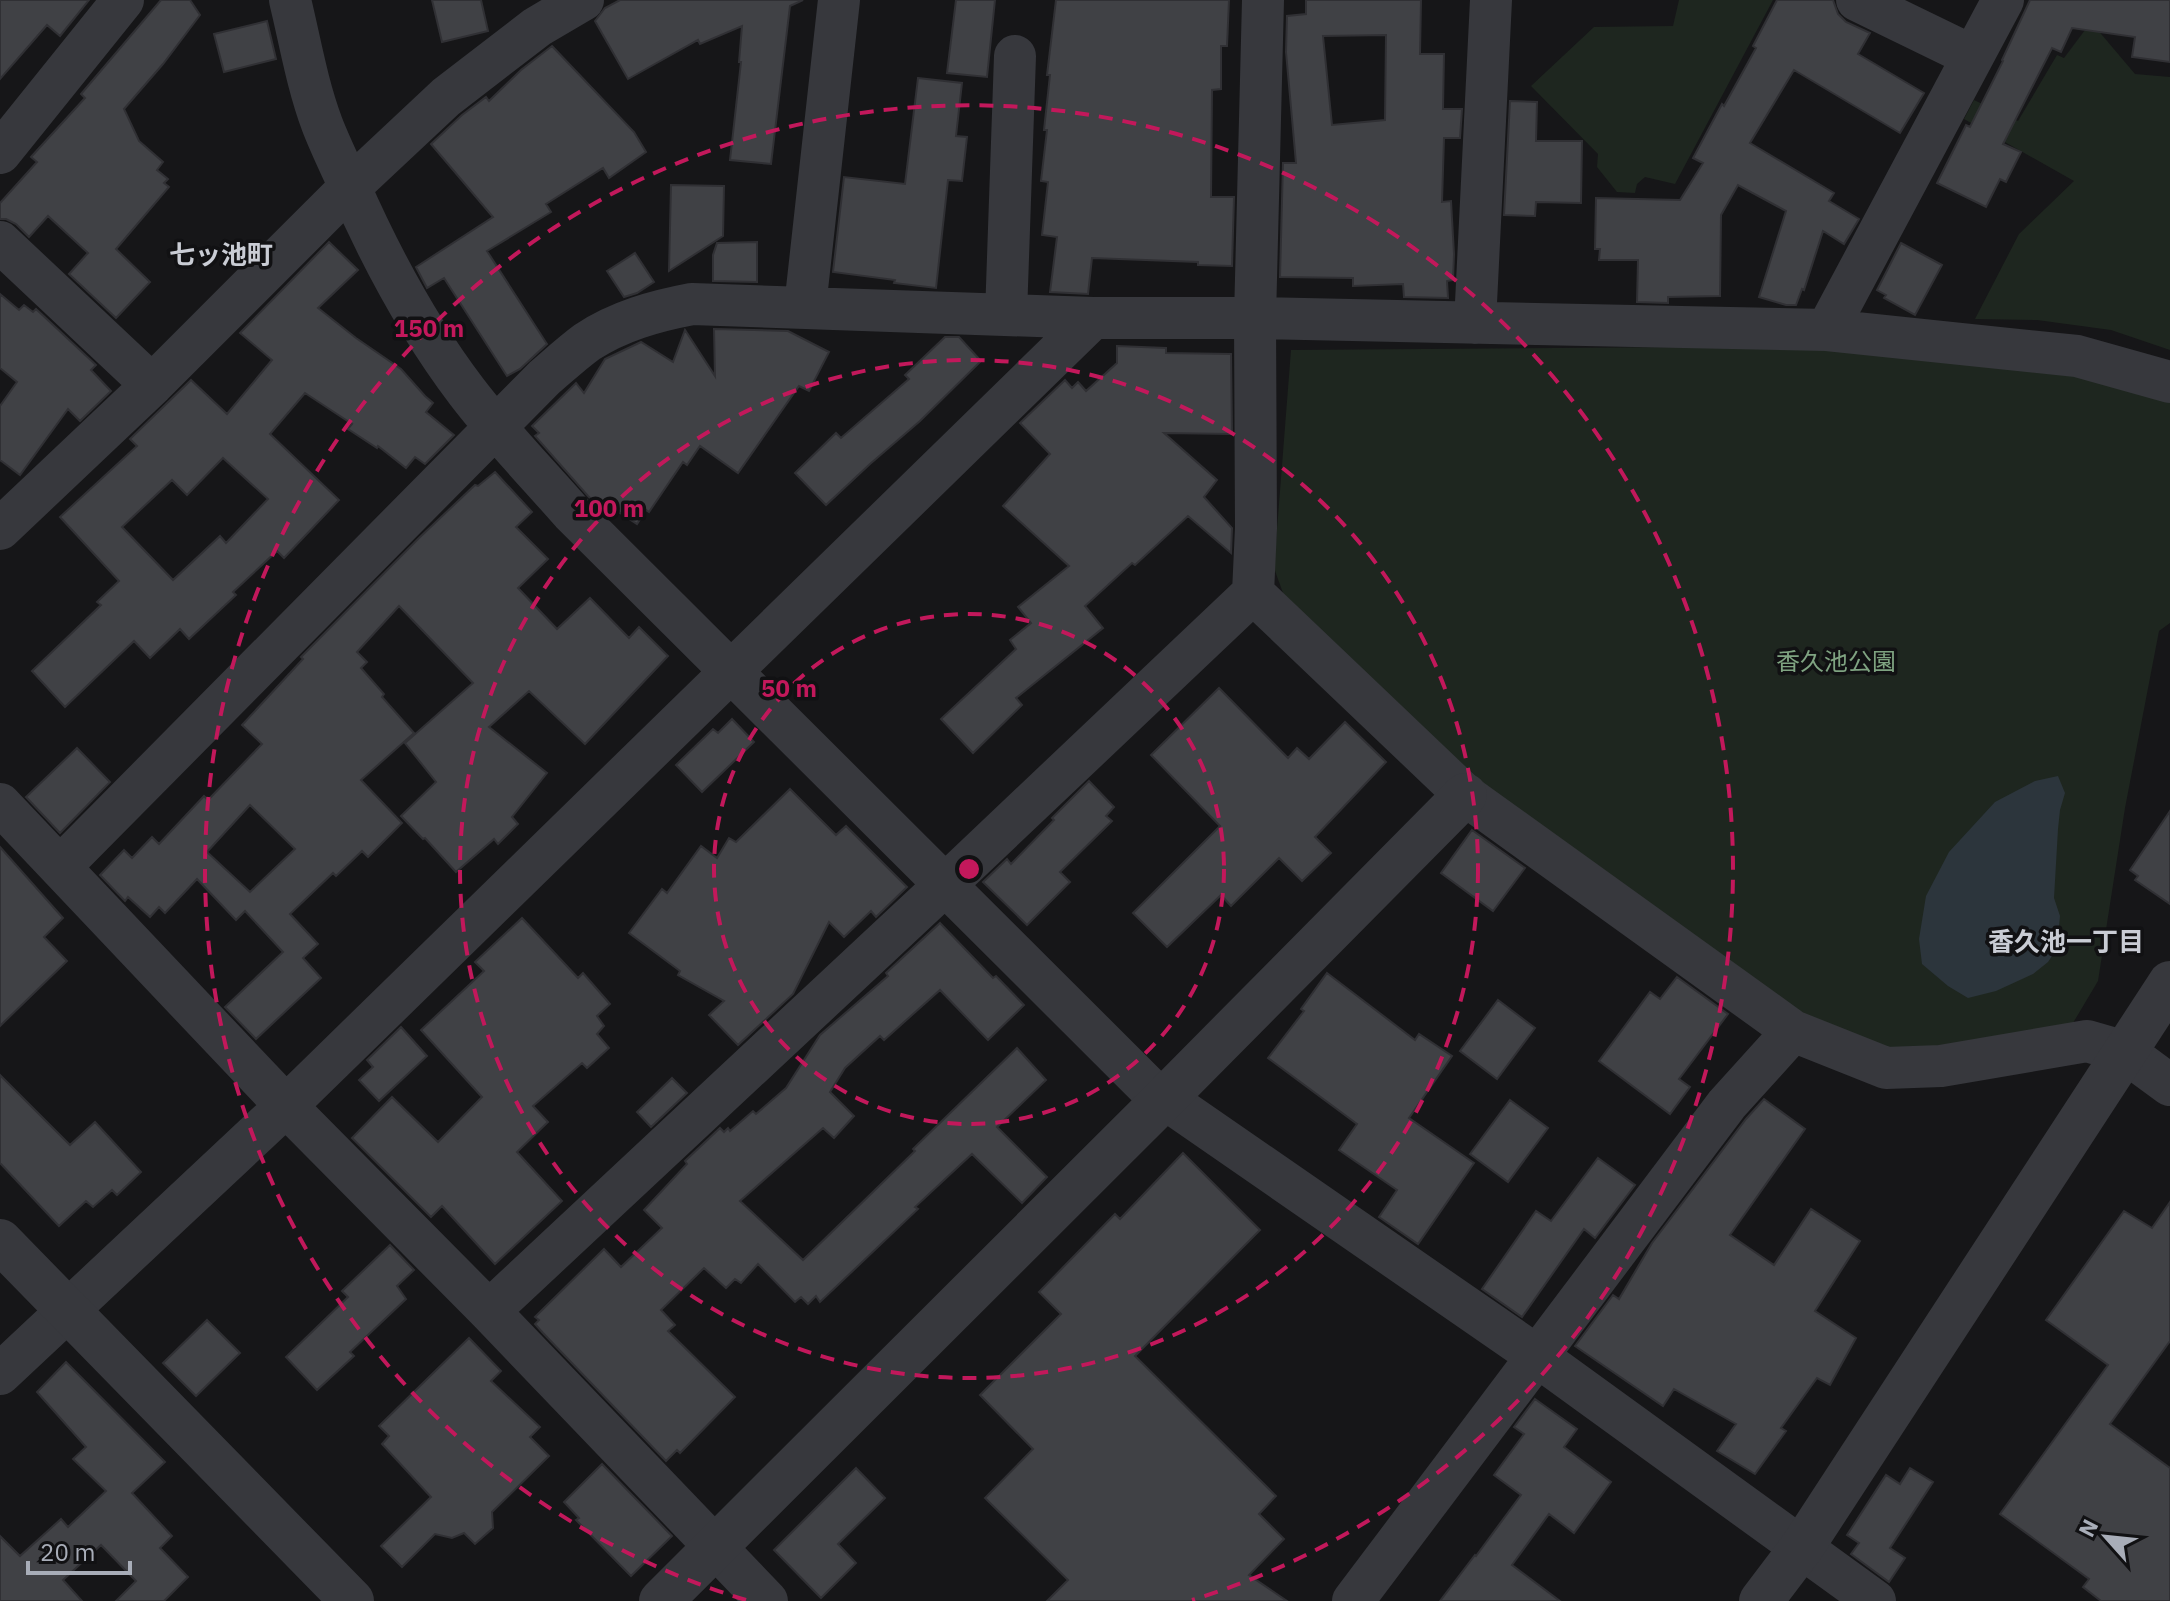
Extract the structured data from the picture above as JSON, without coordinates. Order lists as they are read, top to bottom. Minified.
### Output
{"districts":["七ッ池町","香久池一丁目"],"parks":["香久池公園"],"scale_bar":"20 m","north":"top left","rings":["150 m","100 m","50 m"]}
